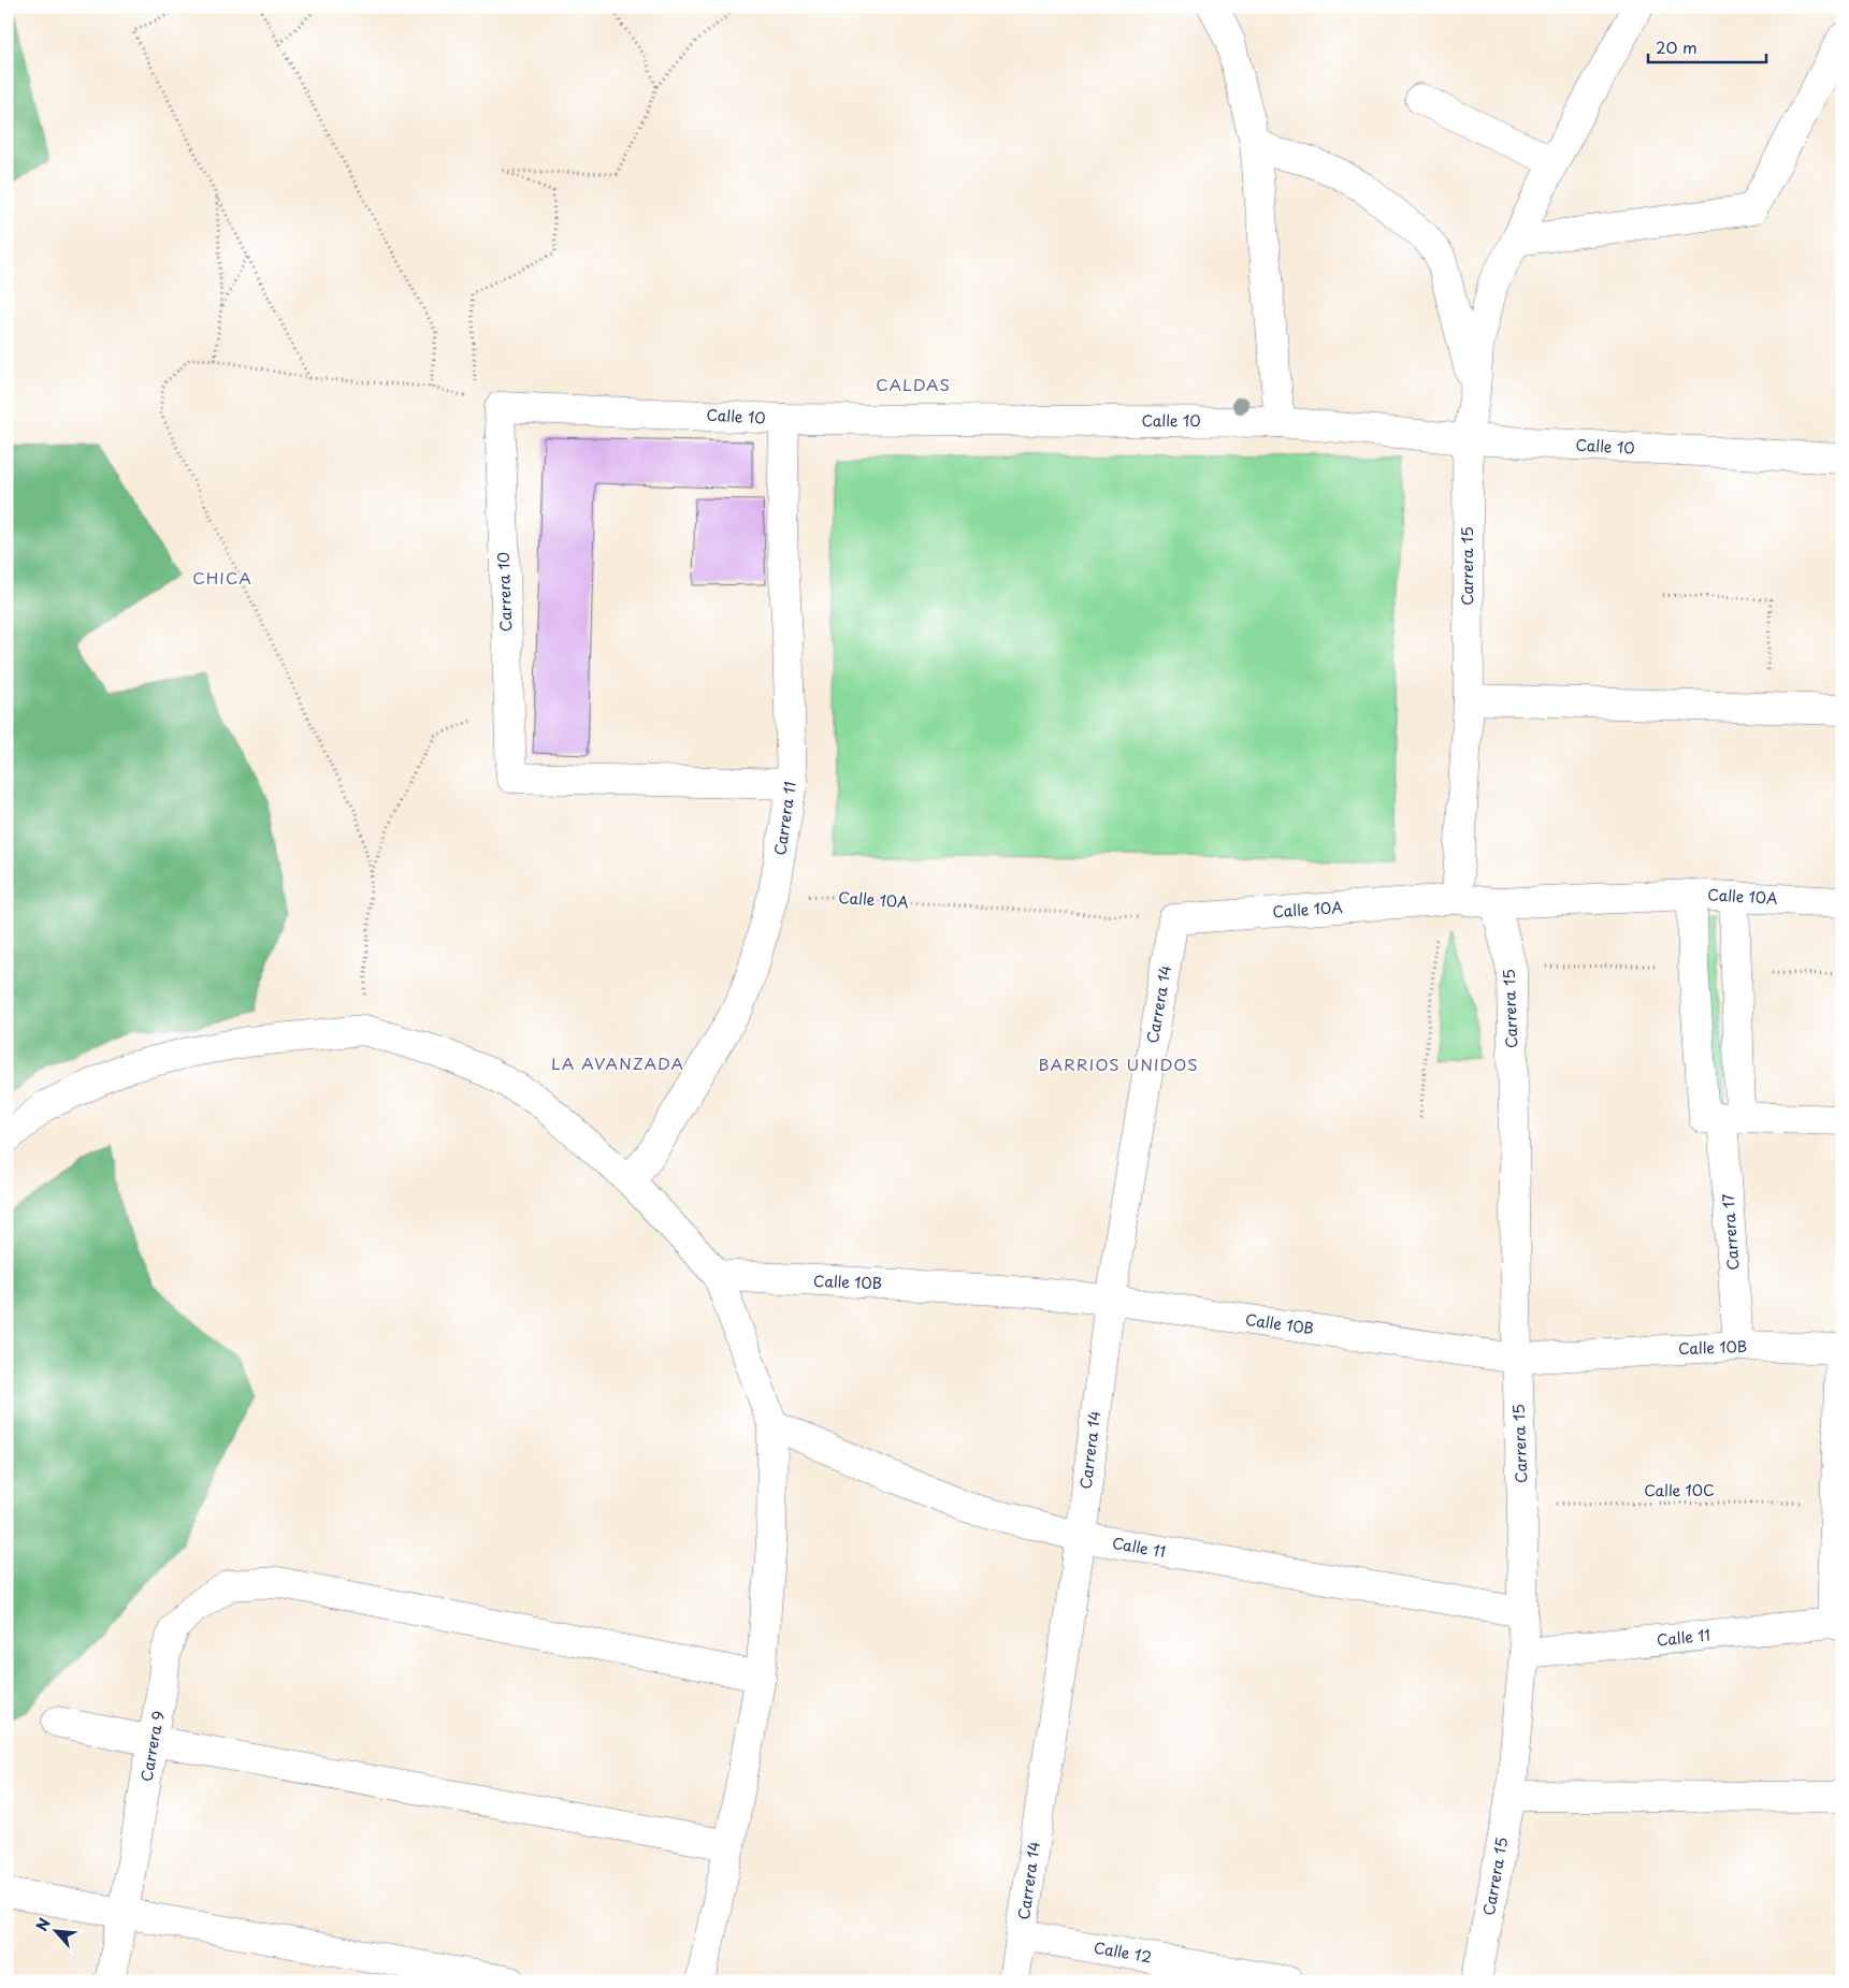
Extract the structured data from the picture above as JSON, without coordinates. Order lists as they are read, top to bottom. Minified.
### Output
{"streets":{"street":["Calle 10","Carrera 15","Carrera 10","Carrera 11","Calle 10A","Carrera 14","Carrera 17","Calle 10B","Calle 11","Carrera 9","Calle 12"],"path":["Calle 10C"]},"crossings":[["Calle 10","Carrera 15"],["Calle 10","Carrera 10"],["Calle 10","Carrera 11"],["Carrera 15","Calle 10A"],["Carrera 15","Calle 10B"],["Carrera 15","Calle 10C"],["Carrera 15","Calle 11"],["Carrera 10","Carrera 11"],["Carrera 11","Calle 10A"],["Calle 10A","Carrera 14"],["Calle 10A","Carrera 17"],["Carrera 14","Calle 10B"],["Carrera 14","Calle 11"],["Carrera 14","Calle 12"],["Carrera 17","Calle 10B"]],"districts":["CALDAS","CHICA","LA AVANZADA","BARRIOS UNIDOS"],"scale_bar":"20 m","north":"top left"}
